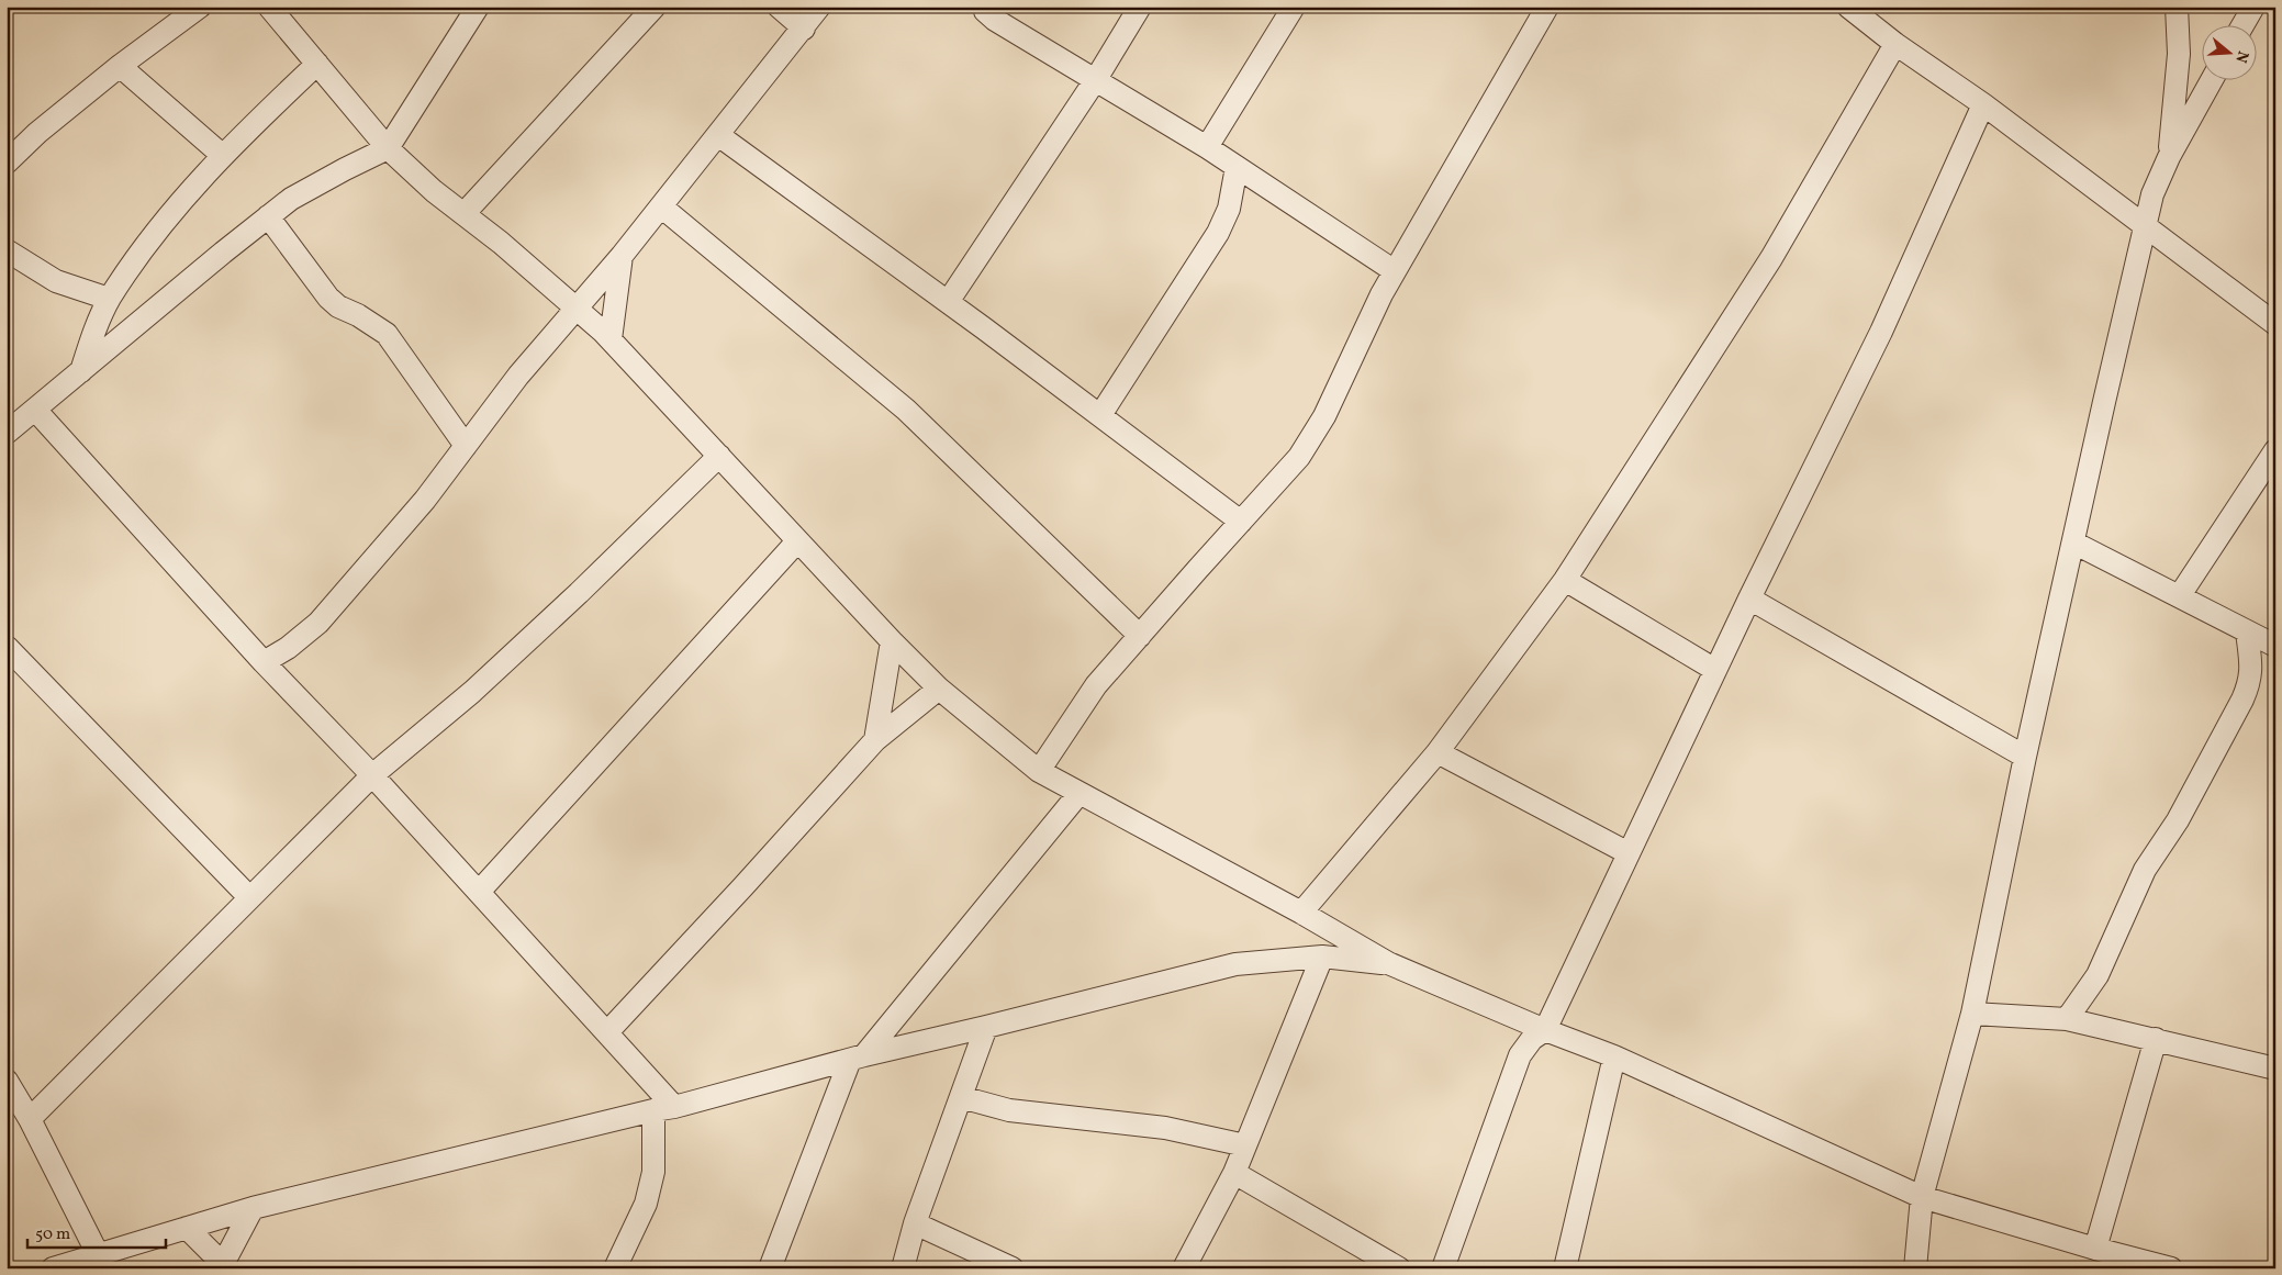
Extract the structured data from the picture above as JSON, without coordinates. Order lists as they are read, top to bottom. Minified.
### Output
{"scale_bar":"50 m","north":"right"}
